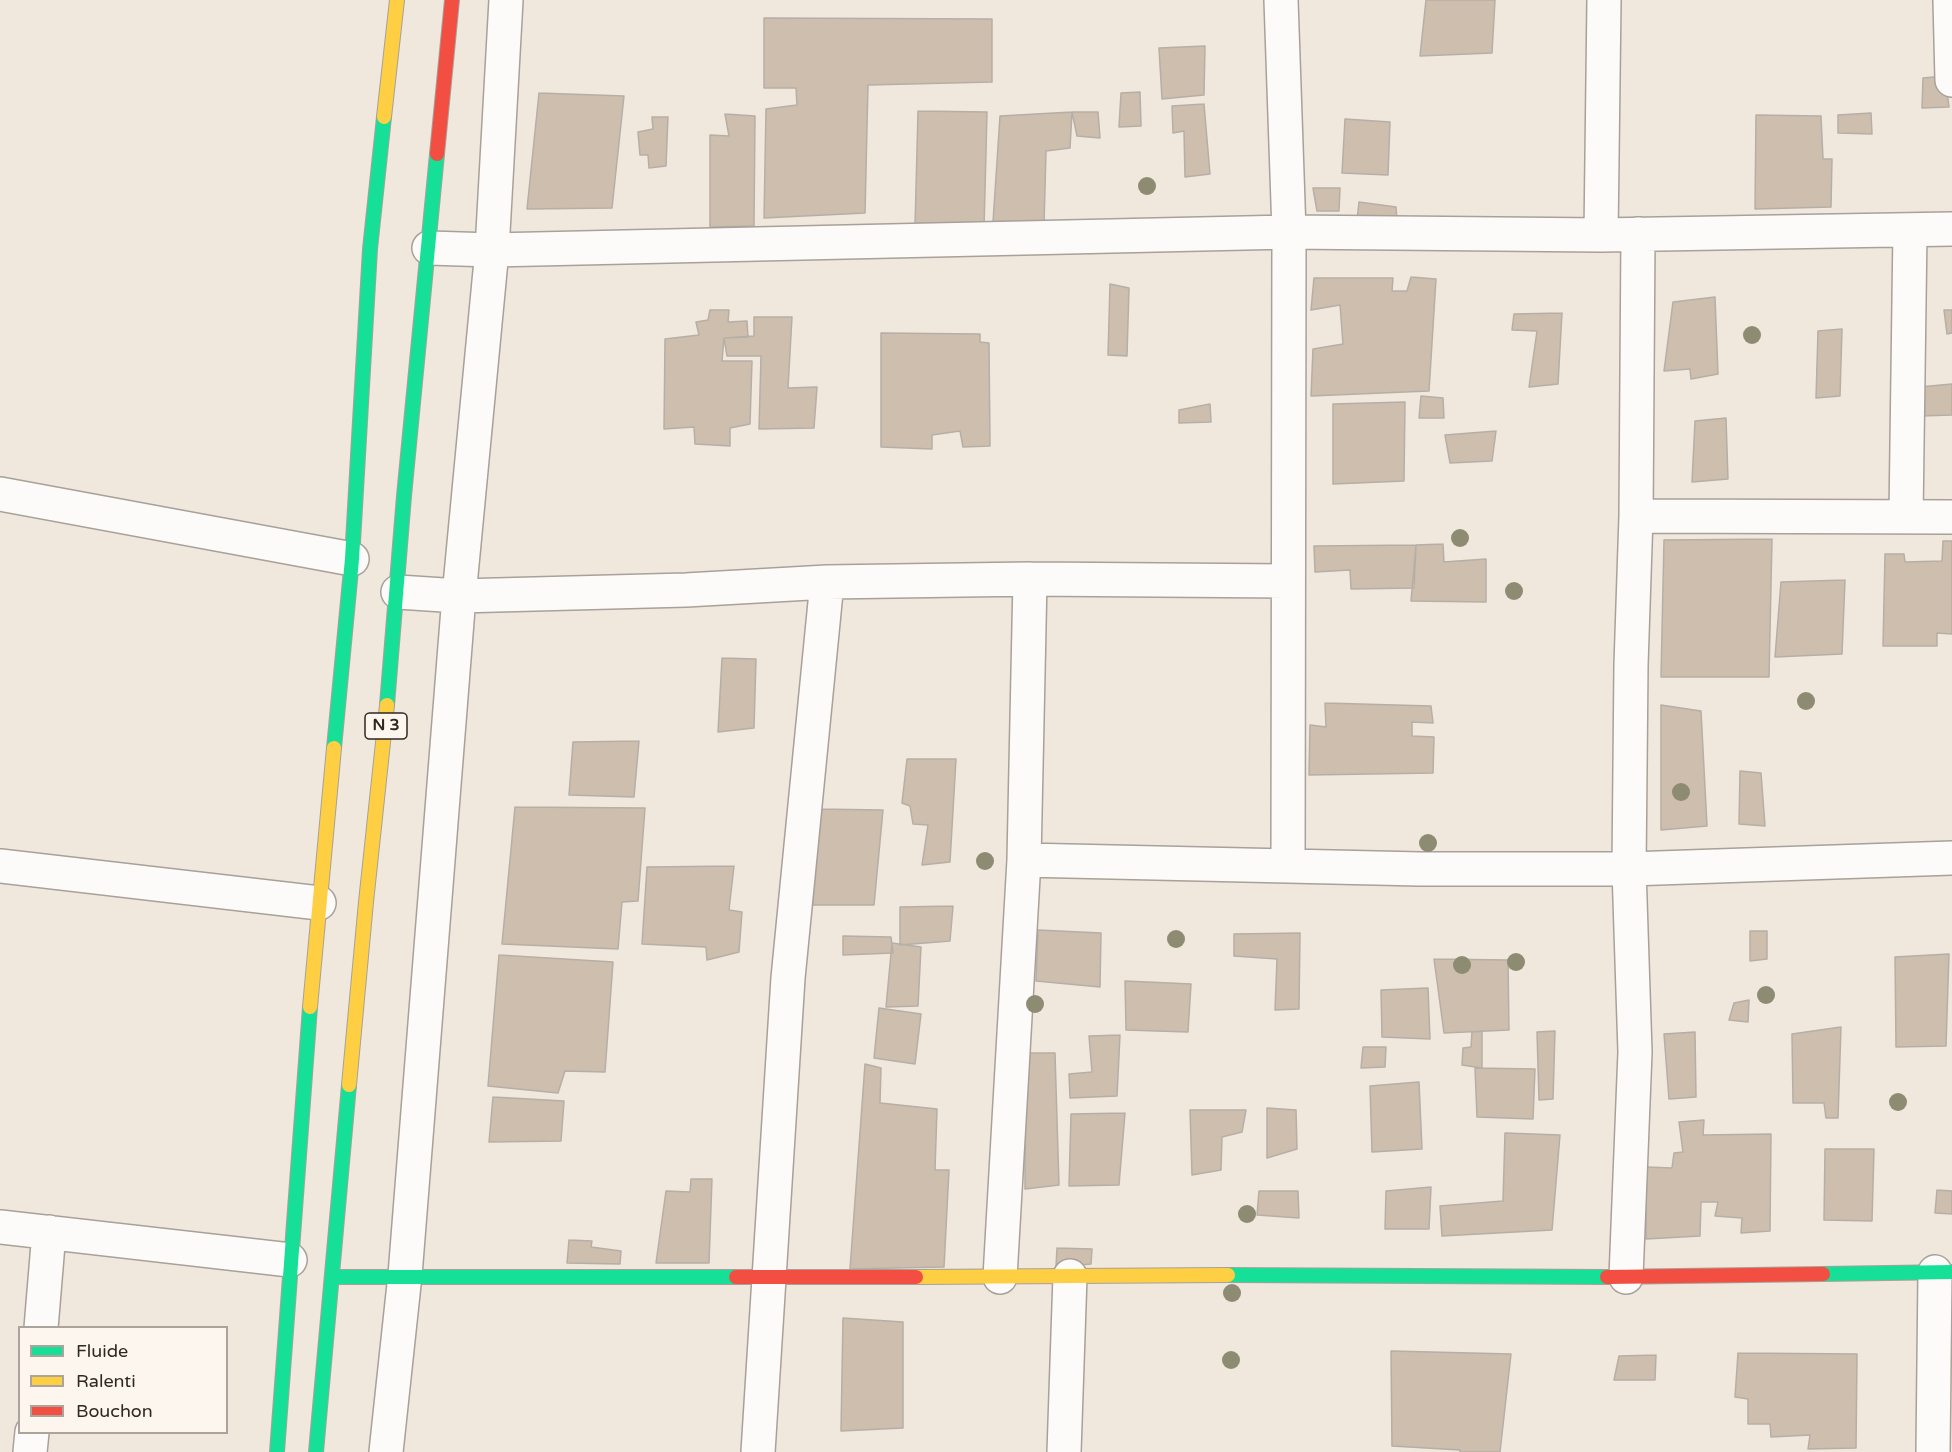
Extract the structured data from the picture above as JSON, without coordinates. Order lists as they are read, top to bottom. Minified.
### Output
{"streets":{"main road":["N 3"]},"legend":["Fluide","Ralenti","Bouchon"]}
